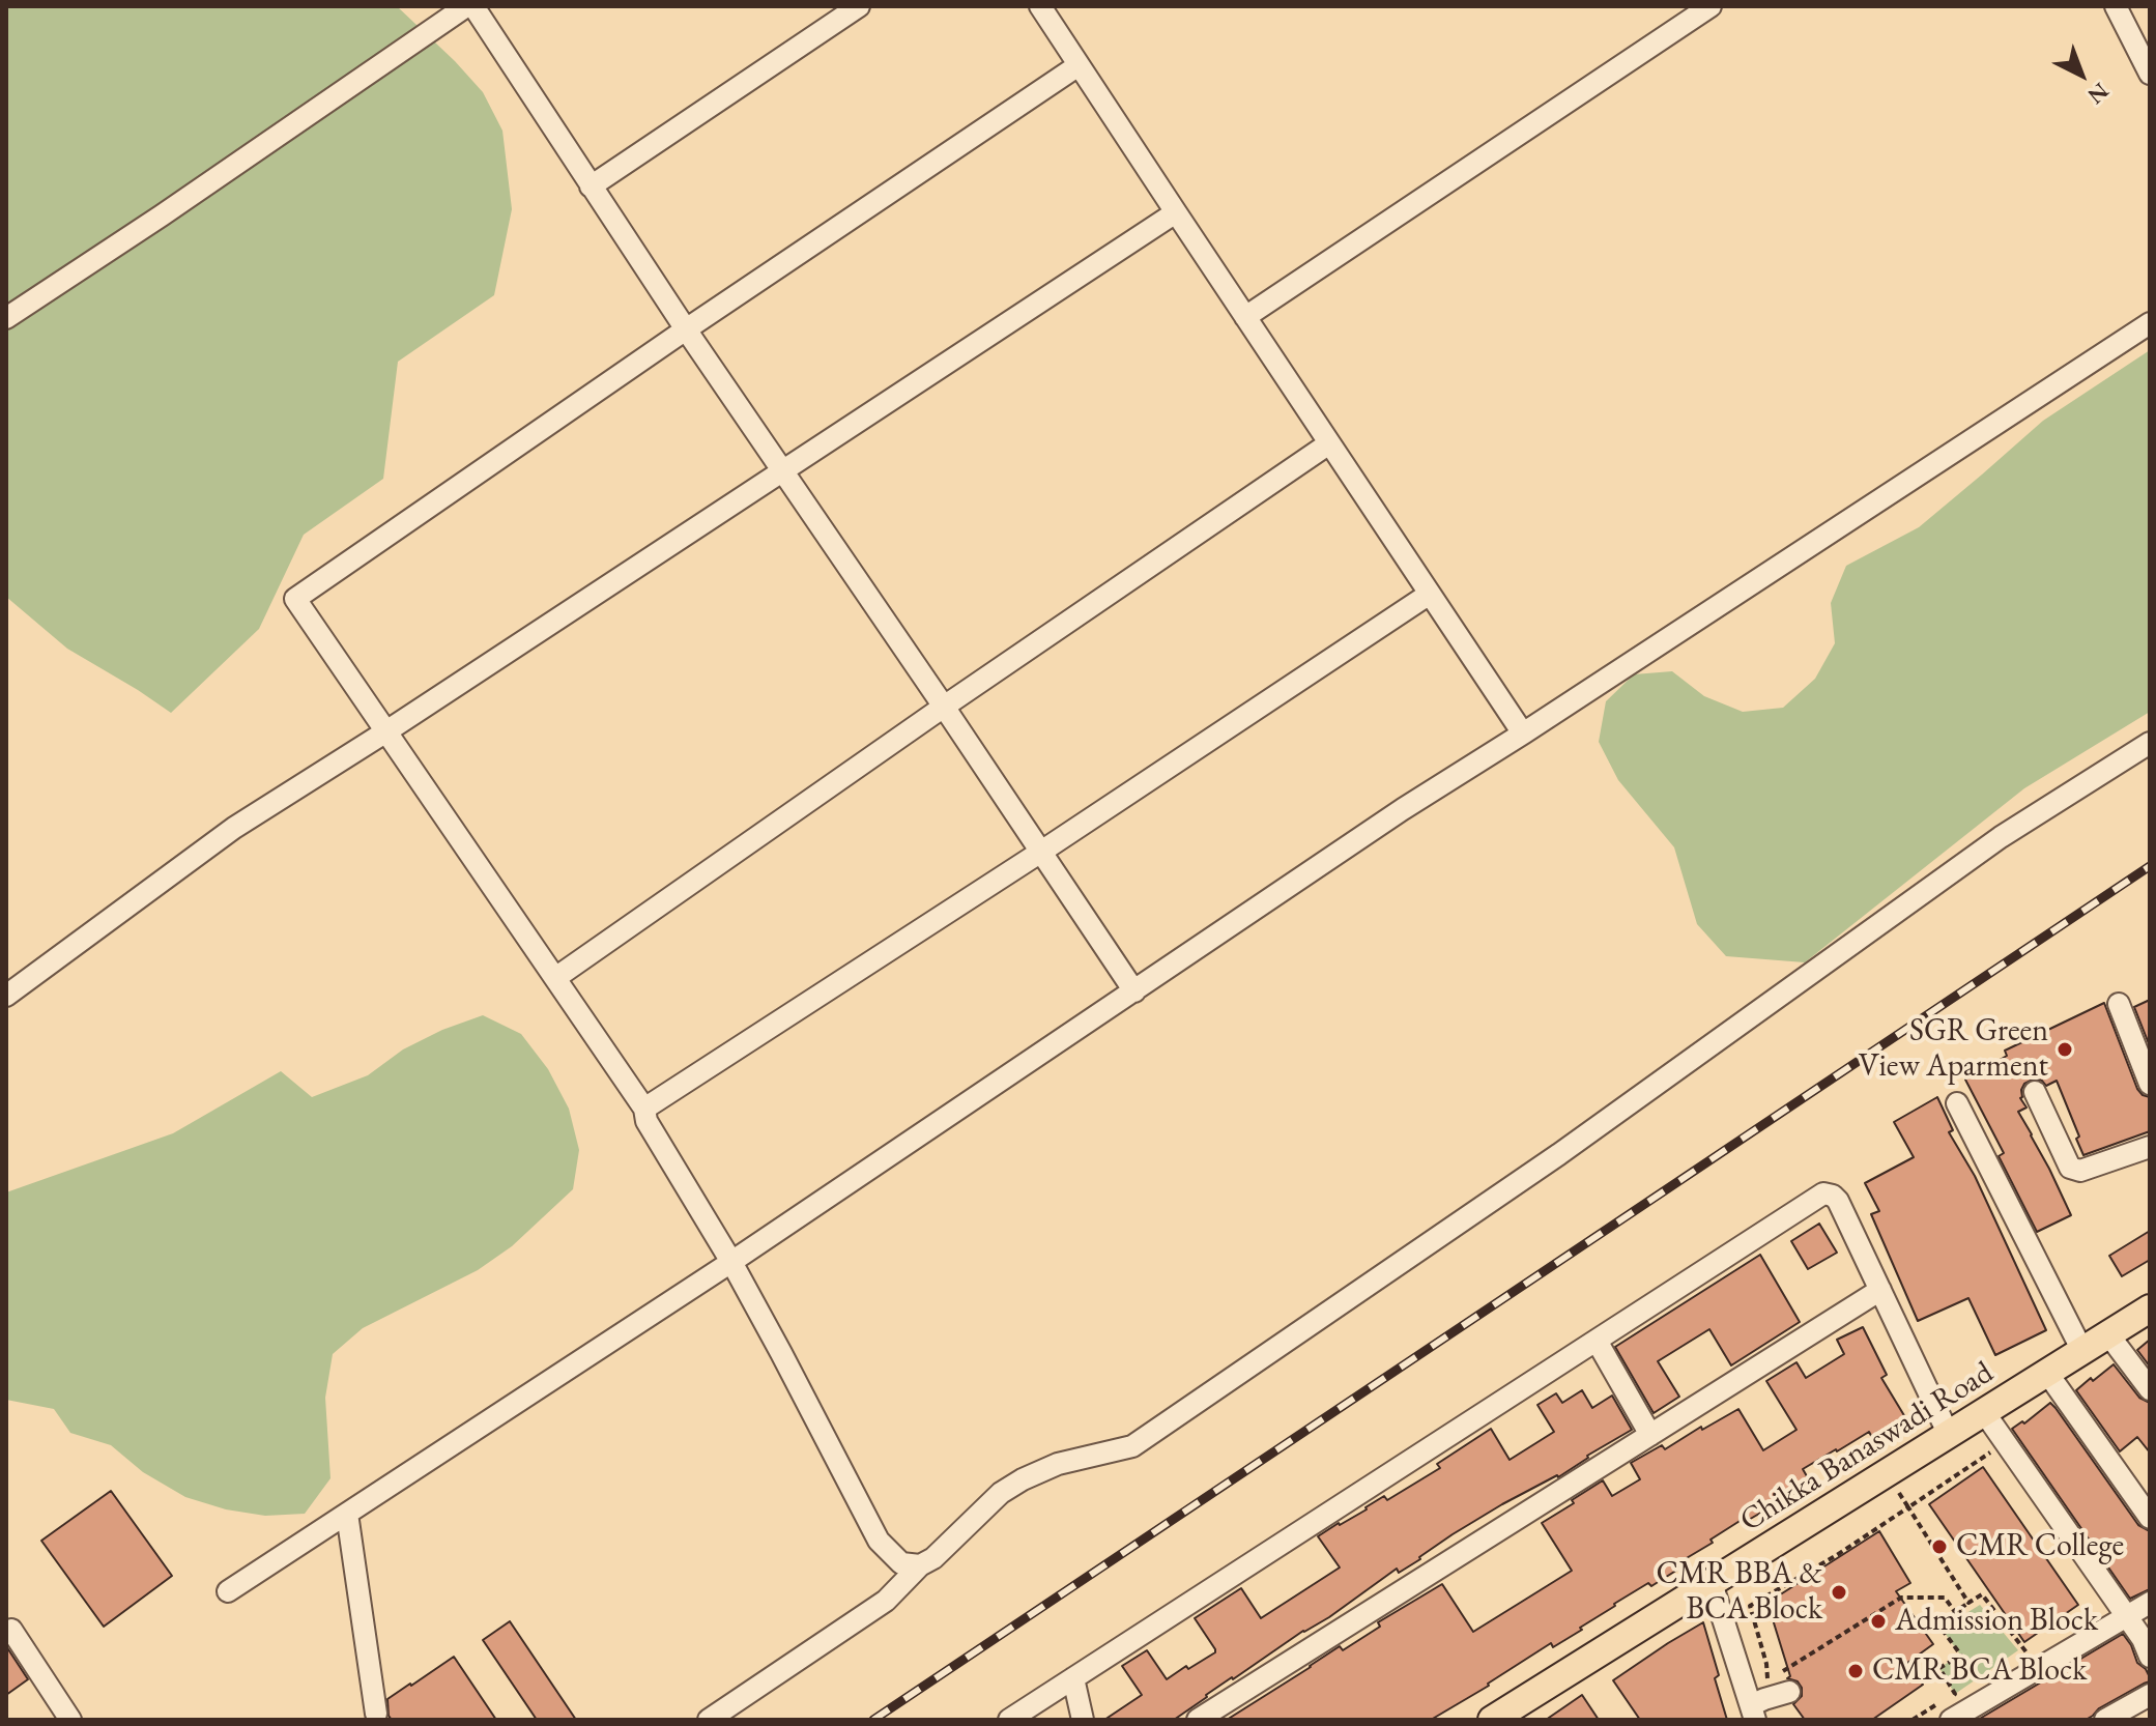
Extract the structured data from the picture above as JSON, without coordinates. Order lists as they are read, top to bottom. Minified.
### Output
{"streets":{"main road":["Chikka Banaswadi Road"]},"places":["SGR Green View Aparment","CMR College","CMR BBA & BCA Block","Admission Block","CMR BCA Block"],"north":"bottom right"}
